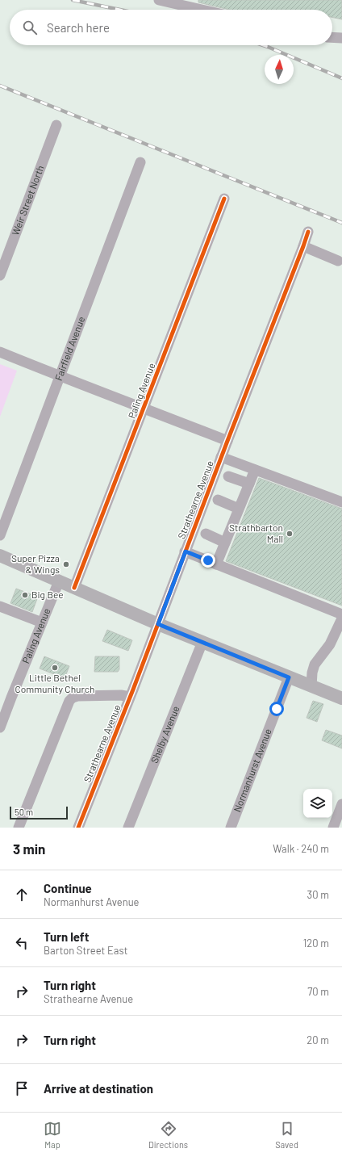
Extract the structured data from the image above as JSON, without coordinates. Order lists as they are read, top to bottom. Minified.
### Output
{"streets":{"street":["Weir Street North","Fairfield Avenue","Paling Avenue","Strathearne Avenue","Shelby Avenue","Normanhurst Avenue"]},"places":["Strathbarton Mall","Super Pizza & Wings","Big Bee","Little Bethel Community Church"],"scale_bar":"50 m","north":"top","page":{"search":"Search here","scale":"50 m","heading":["3 min","Walk · 240 m"],"list":[["Continue","Normanhurst Avenue","30 m"],["Turn left","Barton Street East","120 m"],["Turn right","Strathearne Avenue","70 m"],["Turn right","20 m"],"Arrive at destination"],"nav":["Map","Directions","Saved"]}}
